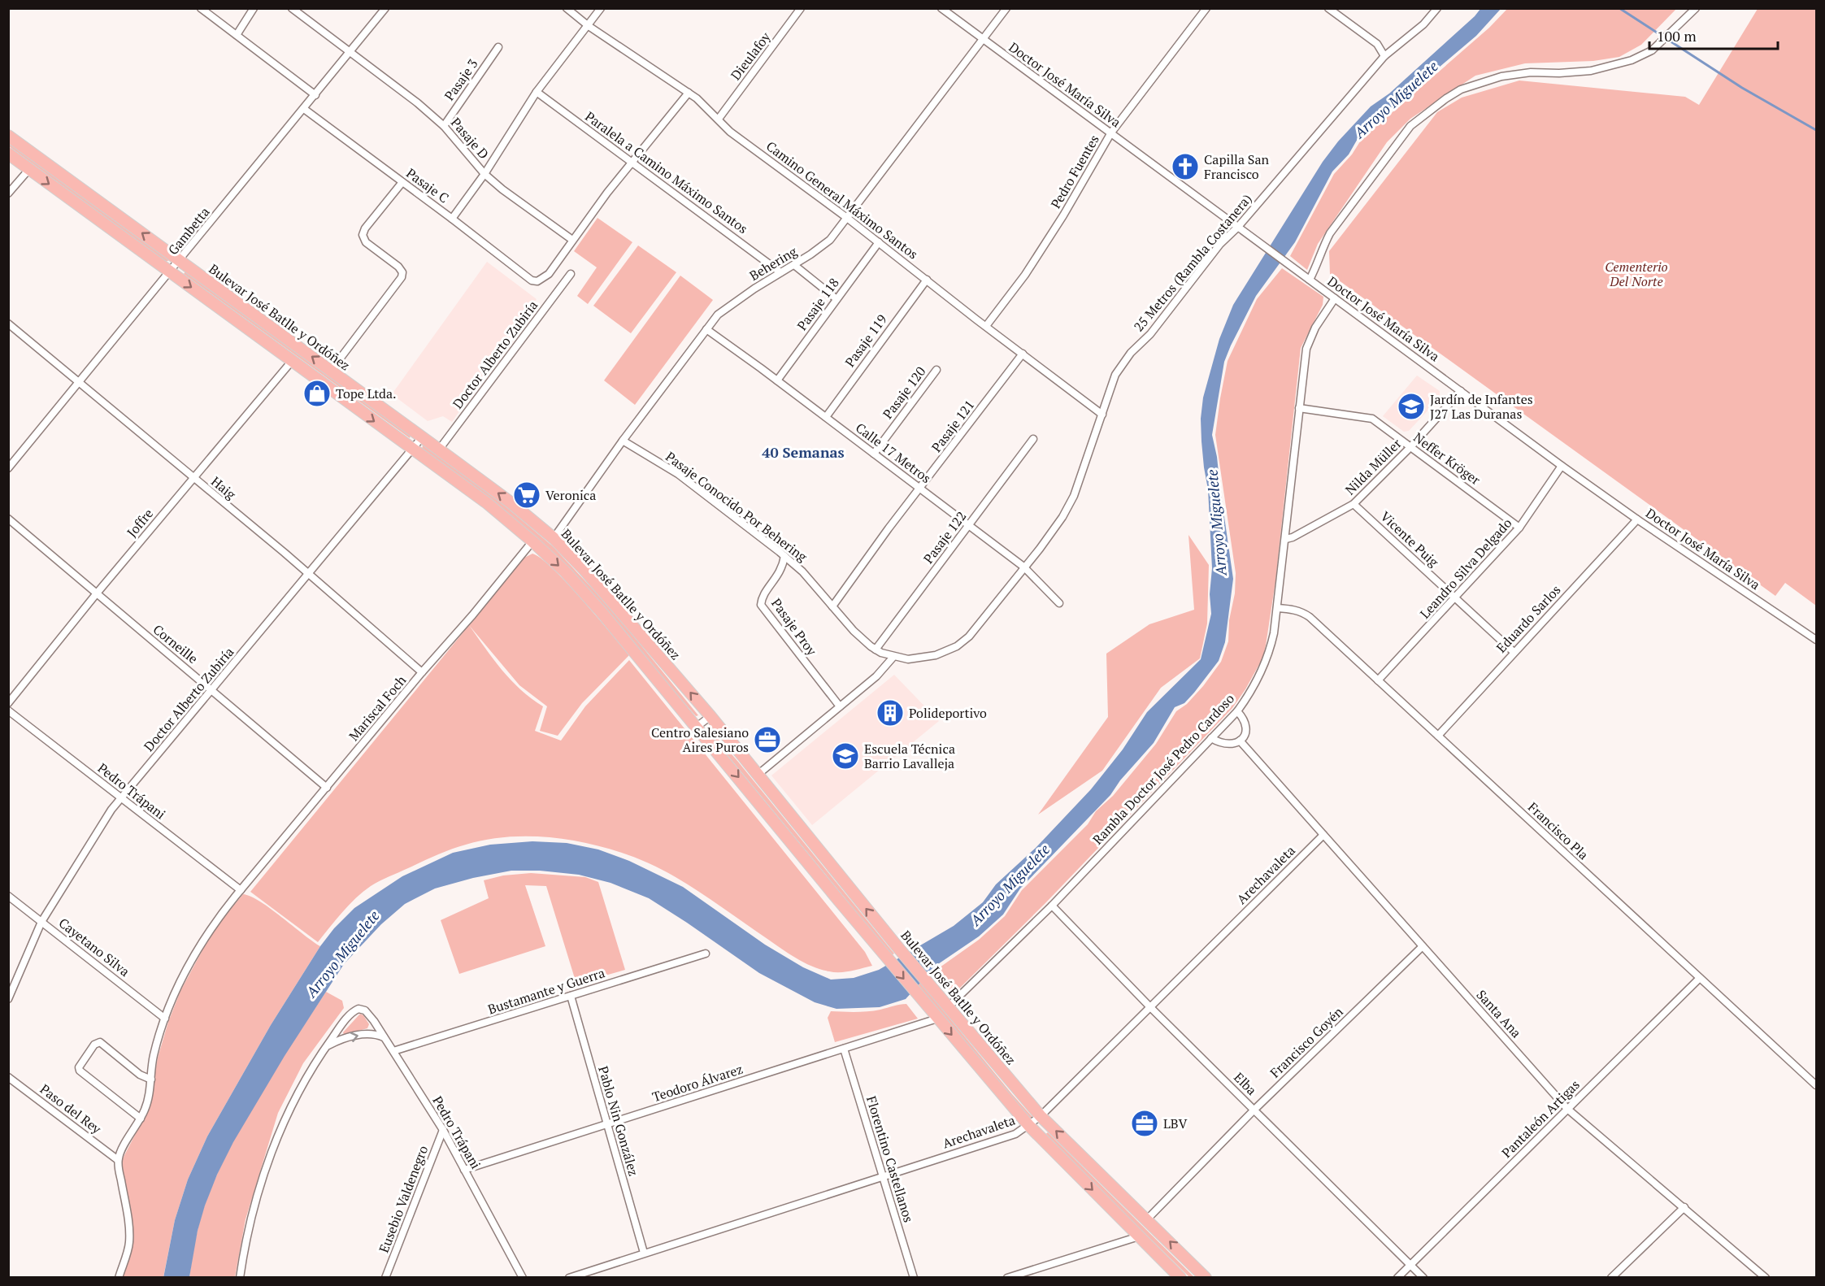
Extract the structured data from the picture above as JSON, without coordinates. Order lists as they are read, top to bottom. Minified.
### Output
{"streets":{"main road":["Bulevar José Batlle y Ordóñez"],"street":["Dieulafoy","Pasaje 3","Doctor José María Silva","Pasaje D","Pedro Fuentes","Paralela a Camino Máximo Santos","Pasaje C","Camino General Máximo Santos","Gambetta","25 Metros (Rambla Costanera)","Behering","Pasaje 118","Pasaje 119","Doctor Alberto Zubiría","Pasaje 120","Pasaje 121","Calle 17 Metros","Neffer Kröger","Nilda Müller","Haig","Pasaje Conocido Por Behering","Joffre","Pasaje 122","Vicente Puig","Leandro Silva Delgado","Eduardo Sarlos","Pasaje Proy","Corneille","Mariscal Foch","Rambla Doctor José Pedro Cardoso","Pedro Trápani","Francisco Pla","Arechavaleta","Cayetano Silva","Bustamante y Guerra","Santa Ana","Francisco Goyén","Teodoro Álvarez","Elba","Paso del Rey","Pantaleón Artigas","Pablo Nin González","Florentino Castellanos","Eusebio Valdenegro"]},"crossings":[["Dieulafoy","Camino General Máximo Santos"],["Pasaje 3","Pasaje D"],["Doctor José María Silva","Pedro Fuentes"],["Doctor José María Silva","25 Metros (Rambla Costanera)"],["Doctor José María Silva","Behering"],["Doctor José María Silva","Nilda Müller"],["Doctor José María Silva","Leandro Silva Delgado"],["Doctor José María Silva","Eduardo Sarlos"],["Doctor José María Silva","Rambla Doctor José Pedro Cardoso"],["Pasaje D","Pasaje C"],["Pasaje D","Gambetta"],["Pedro Fuentes","Camino General Máximo Santos"],["Paralela a Camino Máximo Santos","Behering"],["Pasaje C","Gambetta"],["Camino General Máximo Santos","25 Metros (Rambla Costanera)"],["Camino General Máximo Santos","Behering"],["Camino General Máximo Santos","Pasaje 118"],["Camino General Máximo Santos","Pasaje 119"],["Camino General Máximo Santos","Pasaje 121"],["Gambetta","Bulevar José Batlle y Ordóñez"],["Gambetta","Haig"],["25 Metros (Rambla Costanera)","Calle 17 Metros"],["25 Metros (Rambla Costanera)","Pasaje Conocido Por Behering"],["Behering","Bulevar José Batlle y Ordóñez"],["Behering","Calle 17 Metros"],["Behering","Pasaje Conocido Por Behering"],["Pasaje 118","Calle 17 Metros"],["Bulevar José Batlle y Ordóñez","Doctor Alberto Zubiría"],["Bulevar José Batlle y Ordóñez","Joffre"],["Bulevar José Batlle y Ordóñez","Mariscal Foch"],["Bulevar José Batlle y Ordóñez","Rambla Doctor José Pedro Cardoso"],["Bulevar José Batlle y Ordóñez","Arechavaleta"],["Bulevar José Batlle y Ordóñez","Francisco Goyén"],["Bulevar José Batlle y Ordóñez","Teodoro Álvarez"],["Pasaje 119","Calle 17 Metros"],["Doctor Alberto Zubiría","Haig"],["Doctor Alberto Zubiría","Corneille"],["Doctor Alberto Zubiría","Pedro Trápani"],["Doctor Alberto Zubiría","Cayetano Silva"],["Pasaje 120","Calle 17 Metros"],["Pasaje 121","Calle 17 Metros"],["Pasaje 121","Pasaje Conocido Por Behering"],["Calle 17 Metros","Pasaje Conocido Por Behering"],["Calle 17 Metros","Pasaje 122"],["Neffer Kröger","Nilda Müller"],["Neffer Kröger","Leandro Silva Delgado"],["Neffer Kröger","Rambla Doctor José Pedro Cardoso"],["Nilda Müller","Vicente Puig"],["Nilda Müller","Rambla Doctor José Pedro Cardoso"],["Haig","Joffre"],["Haig","Mariscal Foch"],["Pasaje Conocido Por Behering","Pasaje 122"],["Pasaje Conocido Por Behering","Pasaje Proy"],["Joffre","Corneille"],["Vicente Puig","Leandro Silva Delgado"],["Vicente Puig","Eduardo Sarlos"],["Leandro Silva Delgado","Francisco Pla"],["Eduardo Sarlos","Francisco Pla"],["Corneille","Mariscal Foch"],["Mariscal Foch","Pedro Trápani"],["Mariscal Foch","Cayetano Silva"],["Mariscal Foch","Paso del Rey"],["Rambla Doctor José Pedro Cardoso","Francisco Pla"],["Rambla Doctor José Pedro Cardoso","Elba"],["Pedro Trápani","Bustamante y Guerra"],["Pedro Trápani","Teodoro Álvarez"],["Pedro Trápani","Eusebio Valdenegro"],["Francisco Pla","Pantaleón Artigas"],["Arechavaleta","Santa Ana"],["Arechavaleta","Elba"],["Arechavaleta","Pablo Nin González"],["Arechavaleta","Florentino Castellanos"],["Bustamante y Guerra","Pablo Nin González"],["Santa Ana","Francisco Goyén"],["Santa Ana","Pantaleón Artigas"],["Francisco Goyén","Elba"],["Teodoro Álvarez","Pablo Nin González"],["Teodoro Álvarez","Florentino Castellanos"],["Elba","Pantaleón Artigas"]],"districts":["40 Semanas"],"water":["Arroyo Miguelete"],"parks":["Cementerio Del Norte"],"places":{"church":["Capilla San Francisco"],"shop":["Tope Ltda."],"school or university":["Jardín de Infantes J27 Las Duranas","Escuela Técnica Barrio Lavalleja"],"supermarket":["Veronica"],"building":["Polideportivo"],"office":["Centro Salesiano Aires Puros","LBV"]},"scale_bar":"100 m"}
